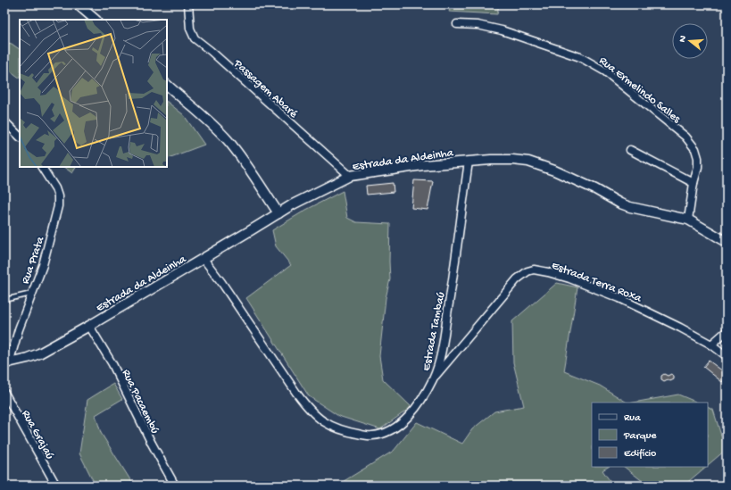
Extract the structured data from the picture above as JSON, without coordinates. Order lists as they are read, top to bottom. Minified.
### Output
{"streets":{"street":["Passagem Abaré","Rua Ermelindo Salles","Estrada da Aldeinha","Rua Prata","Estrada Terra Roxa","Estrada Tambaú","Rua Pacaembú","Rua Grajaú"]},"crossings":[["Passagem Abaré","Estrada da Aldeinha"],["Rua Ermelindo Salles","Estrada da Aldeinha"],["Estrada da Aldeinha","Rua Prata"],["Estrada da Aldeinha","Estrada Tambaú"],["Estrada da Aldeinha","Rua Pacaembú"],["Estrada Terra Roxa","Estrada Tambaú"]],"legend":["Rua","Parque","Edifício"],"north":"left"}
